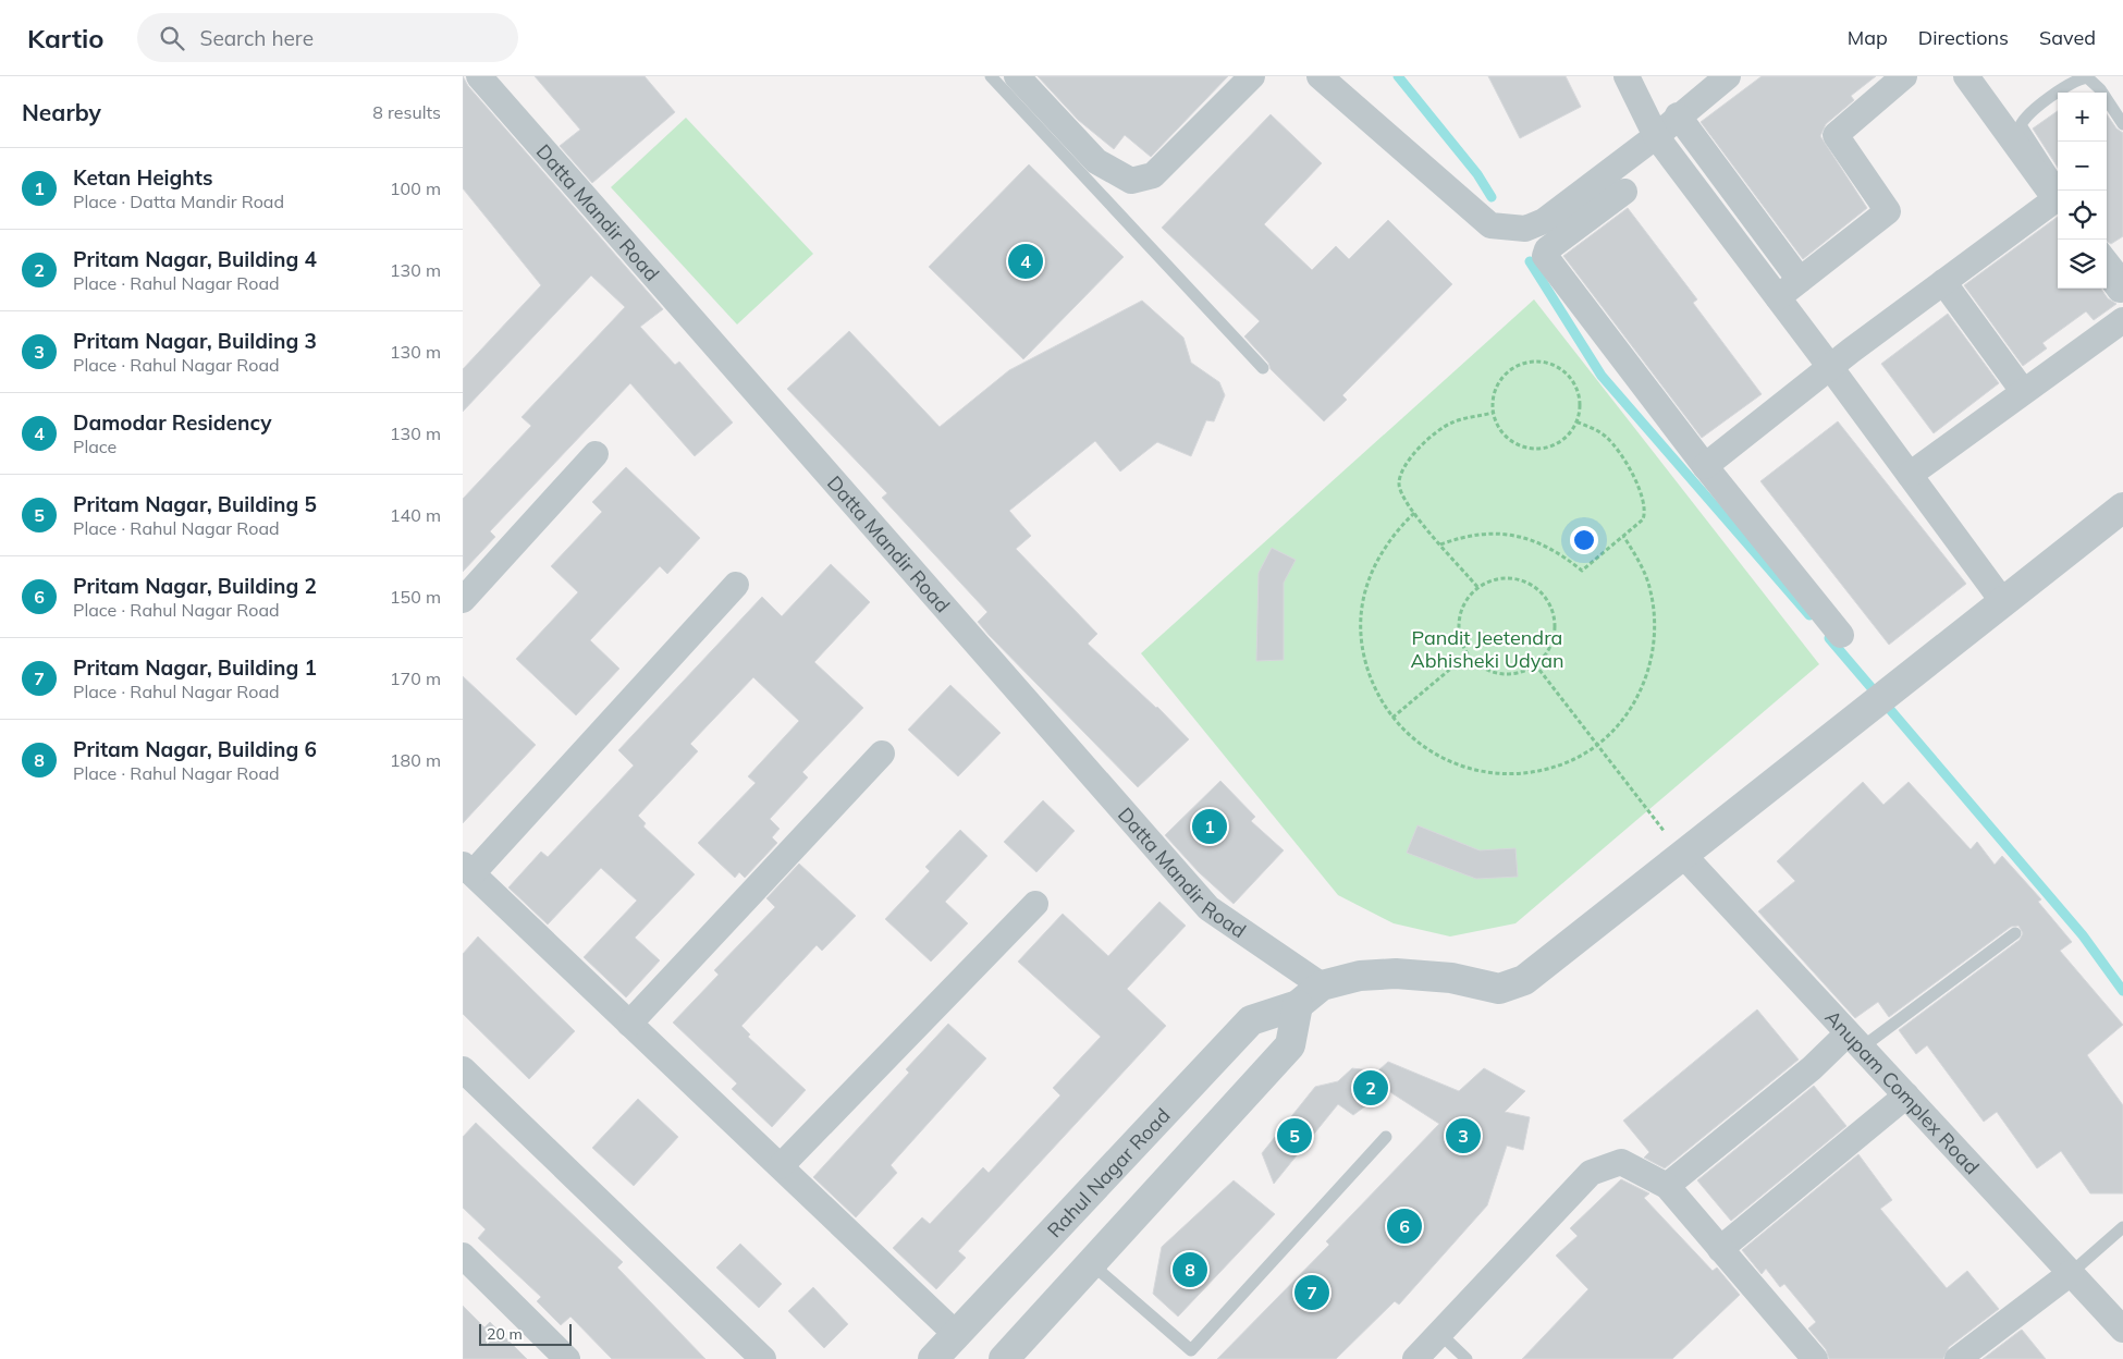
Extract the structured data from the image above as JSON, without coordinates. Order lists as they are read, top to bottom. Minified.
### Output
{"streets":{"street":["Datta Mandir Road","Anupam Complex Road","Rahul Nagar Road"]},"crossings":[["Datta Mandir Road","Rahul Nagar Road"]],"parks":["Pandit Jeetendra Abhisheki Udyan"],"scale_bar":"20 m","page":{"header":"Kartio","search":"Search here","nav":["Map","Directions","Saved"],"heading":["Nearby","8 results"],"map_buttons":["+","−"],"list":[{"mark":"1","name":"Ketan Heights","note":"Place · Datta Mandir Road","value":"100 m"},{"mark":"2","name":"Pritam Nagar, Building 4","note":"Place · Rahul Nagar Road","value":"130 m"},{"mark":"3","name":"Pritam Nagar, Building 3","note":"Place · Rahul Nagar Road","value":"130 m"},{"mark":"4","name":"Damodar Residency","note":"Place","value":"130 m"},{"mark":"5","name":"Pritam Nagar, Building 5","note":"Place · Rahul Nagar Road","value":"140 m"},{"mark":"6","name":"Pritam Nagar, Building 2","note":"Place · Rahul Nagar Road","value":"150 m"},{"mark":"7","name":"Pritam Nagar, Building 1","note":"Place · Rahul Nagar Road","value":"170 m"},{"mark":"8","name":"Pritam Nagar, Building 6","note":"Place · Rahul Nagar Road","value":"180 m"}],"pins":["4","1","2","3","5","6","8","7"],"scale":"20 m"}}
